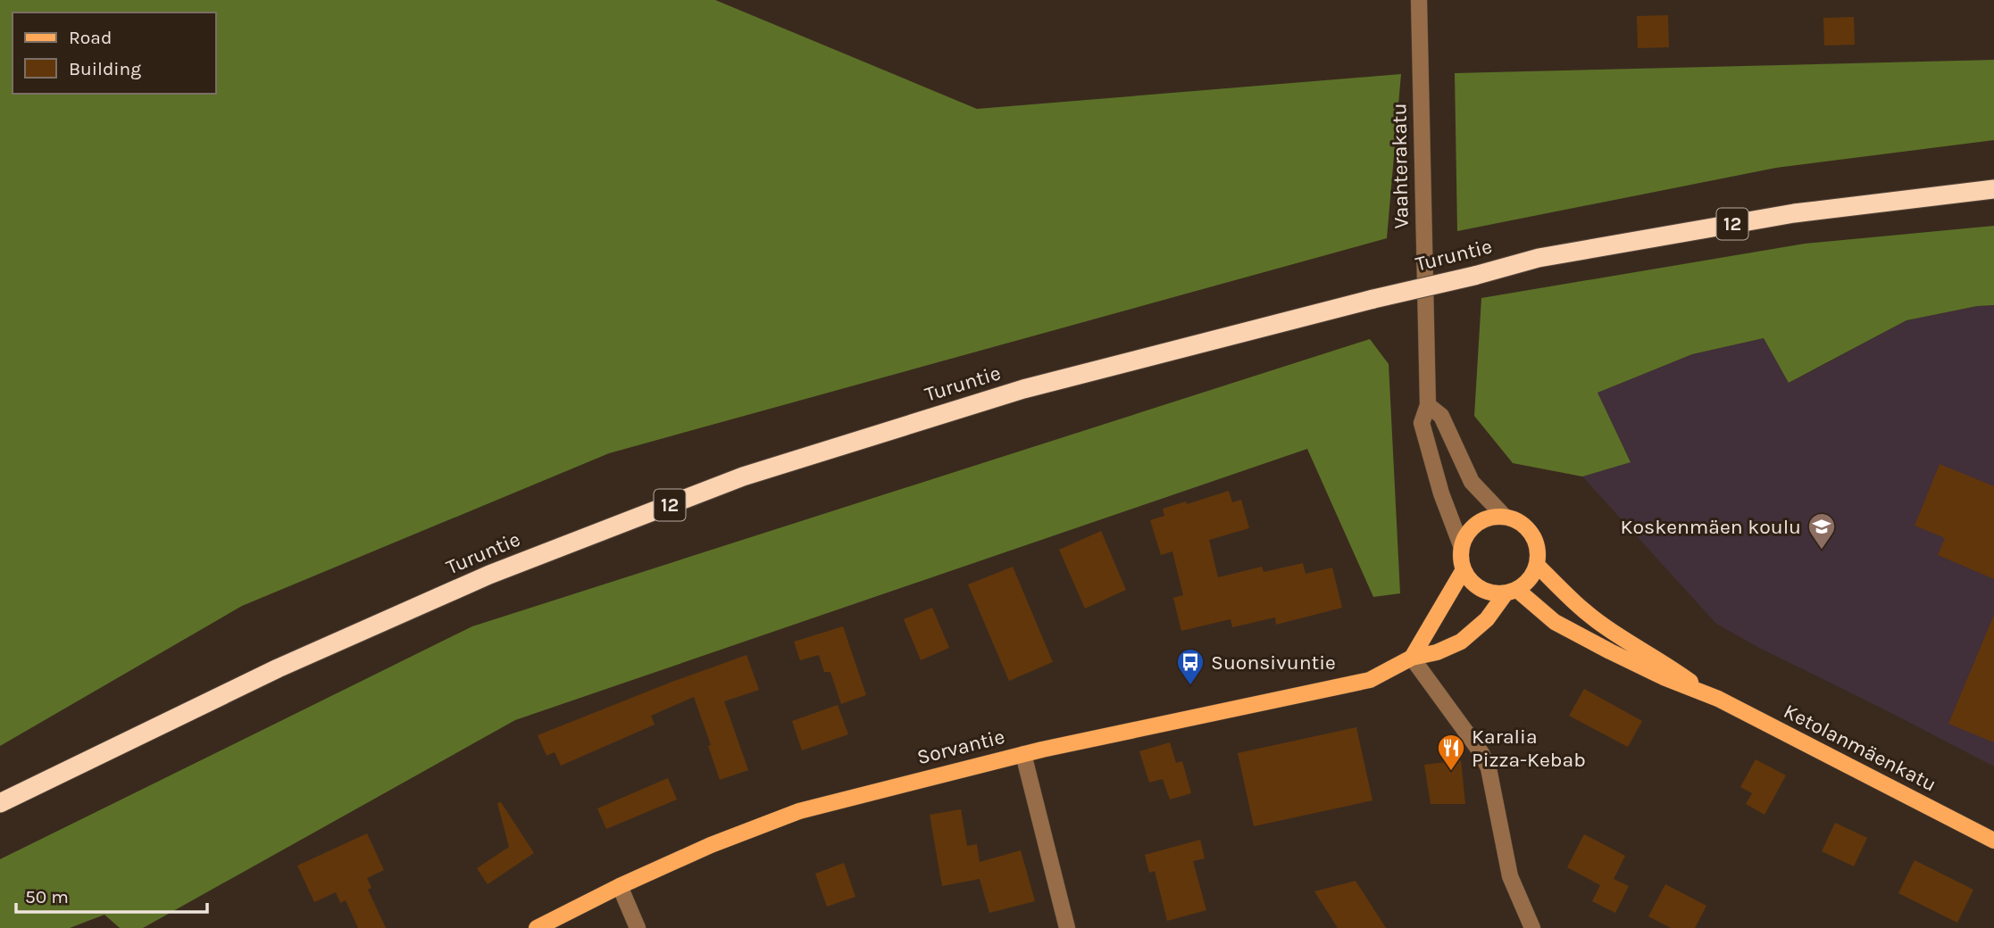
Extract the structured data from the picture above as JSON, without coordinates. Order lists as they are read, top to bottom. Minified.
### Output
{"streets":{"highway":["12","Turuntie"],"main road":["Sorvantie","Ketolanmäenkatu"],"street":["Vaahterakatu"]},"crossings":[["Vaahterakatu","Sorvantie"],["Vaahterakatu","Ketolanmäenkatu"],["Sorvantie","Ketolanmäenkatu"]],"places":{"school or university":["Koskenmäen koulu"],"bus stop":["Suonsivuntie"],"restaurant":["Karalia Pizza-Kebab"]},"legend":["Road","Building"],"scale_bar":"50 m"}
